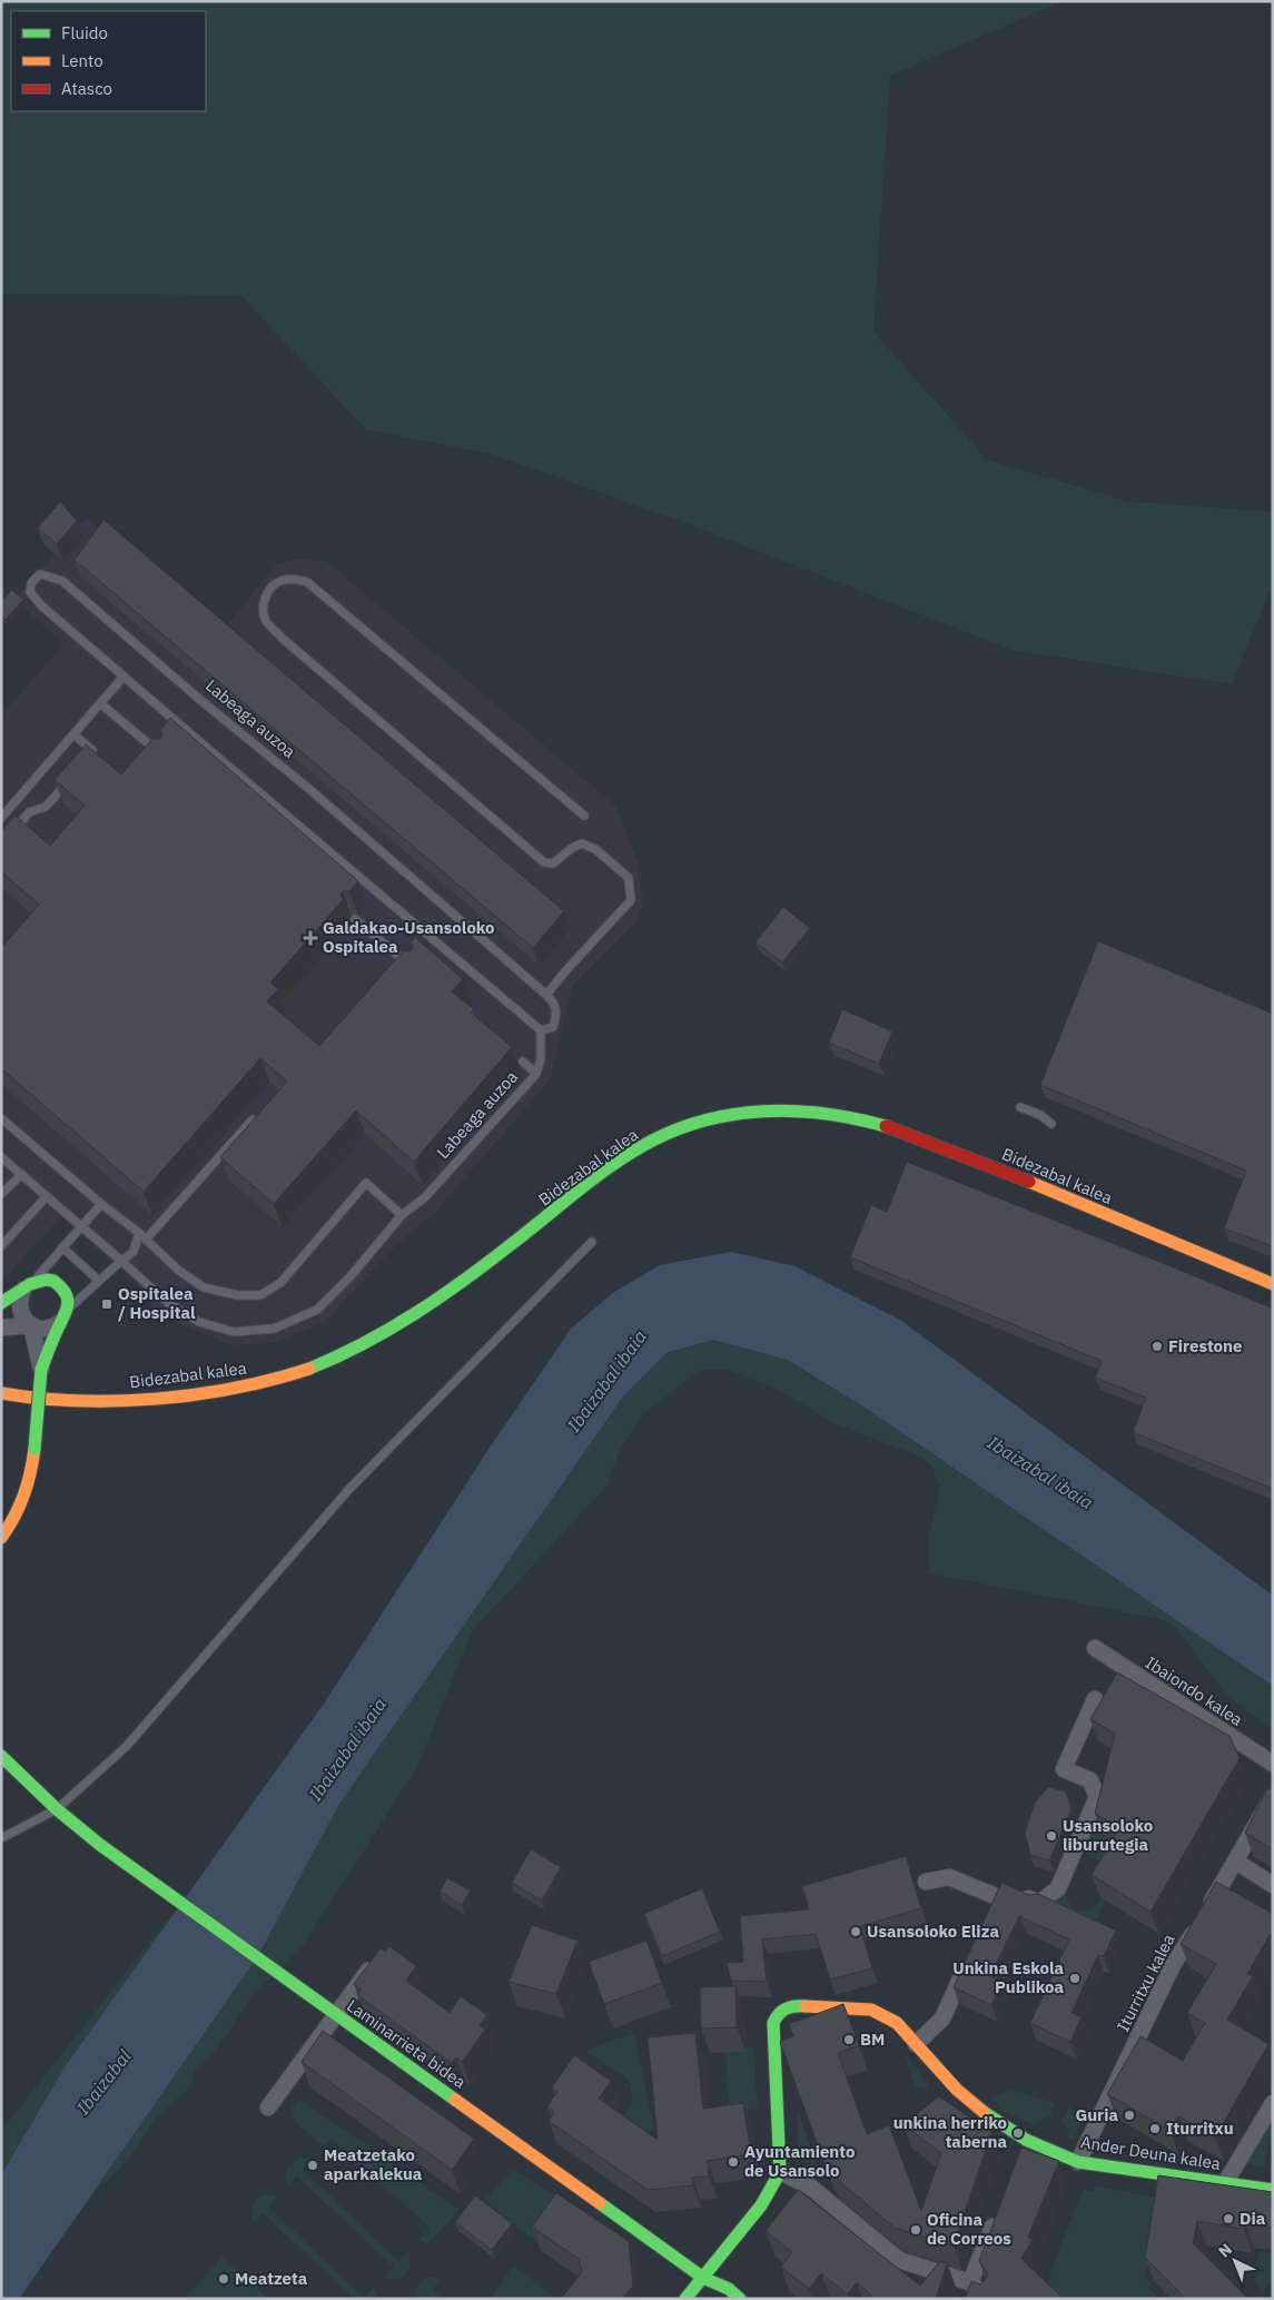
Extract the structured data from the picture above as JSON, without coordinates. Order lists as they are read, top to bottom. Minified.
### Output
{"streets":{"main road":["Bidezabal kalea","Laminarrieta bidea","Ander Deuna kalea"],"street":["Ibaiondo kalea","Iturritxu kalea"],"lane":["Labeaga auzoa"]},"crossings":[["Iturritxu kalea","Ander Deuna kalea"]],"water":["Ibaizabal ibaia","Ibaizabal"],"places":{"health":["Galdakao-Usansoloko Ospitalea"],"transit":["Ospitalea / Hospital"],"other":["Firestone","Usansoloko liburutegia","Usansoloko Eliza","Unkina Eskola Publikoa","BM","Guria","Iturritxu","unkina herriko taberna","Ayuntamiento de Usansolo","Meatzetako aparkalekua","Dia","Oficina de Correos","Meatzeta"]},"legend":["Fluido","Lento","Atasco"],"north":"top left"}
